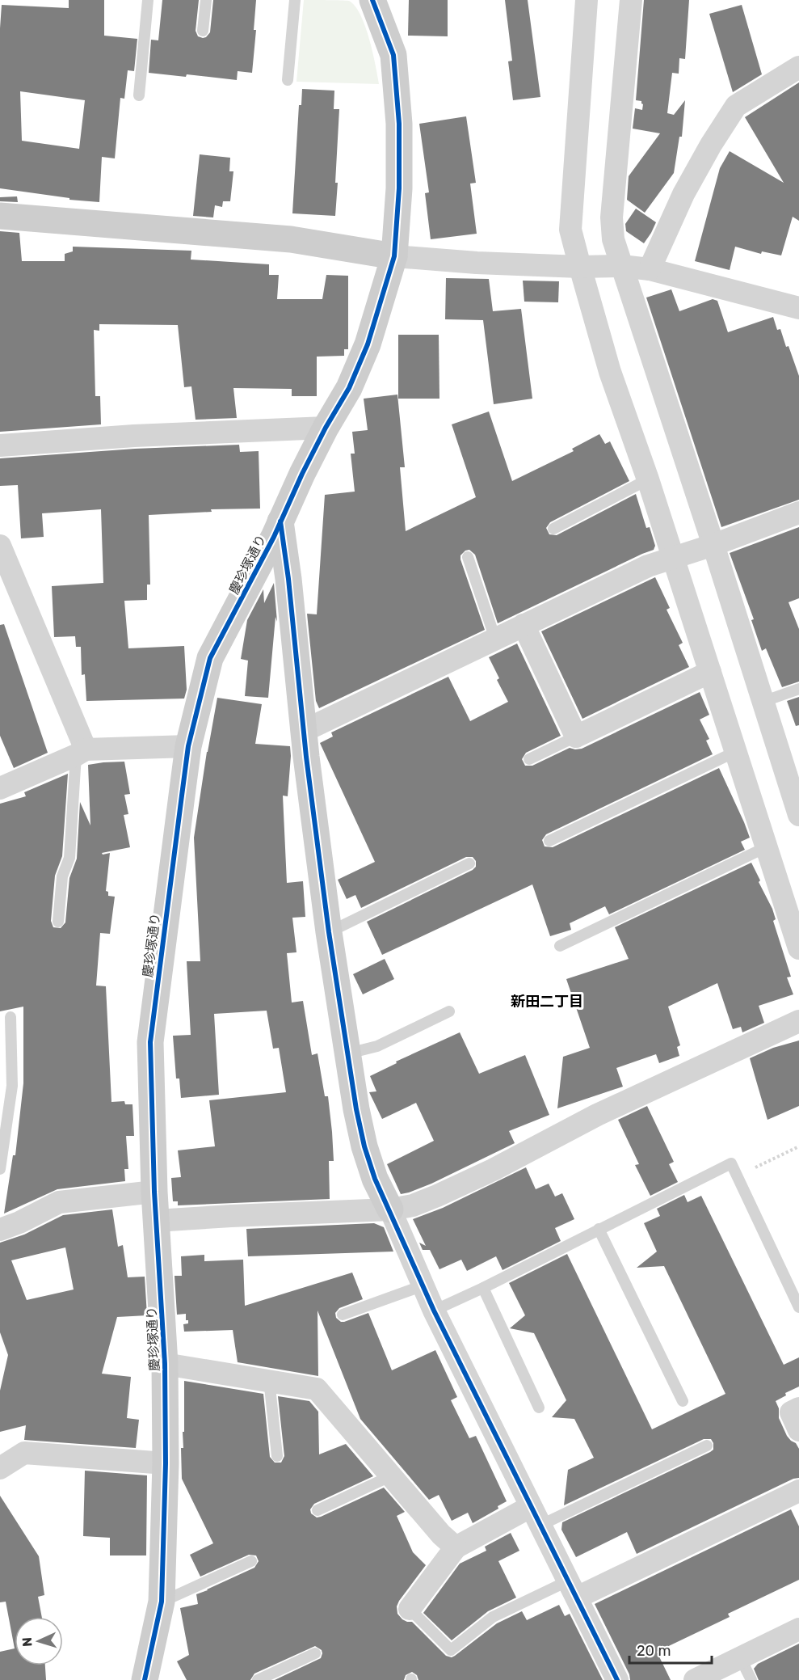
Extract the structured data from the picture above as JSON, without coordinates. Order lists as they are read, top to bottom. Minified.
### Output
{"streets":{"street":["慶珍塚通り"]},"districts":["新田二丁目"],"scale_bar":"20 m","north":"left"}
